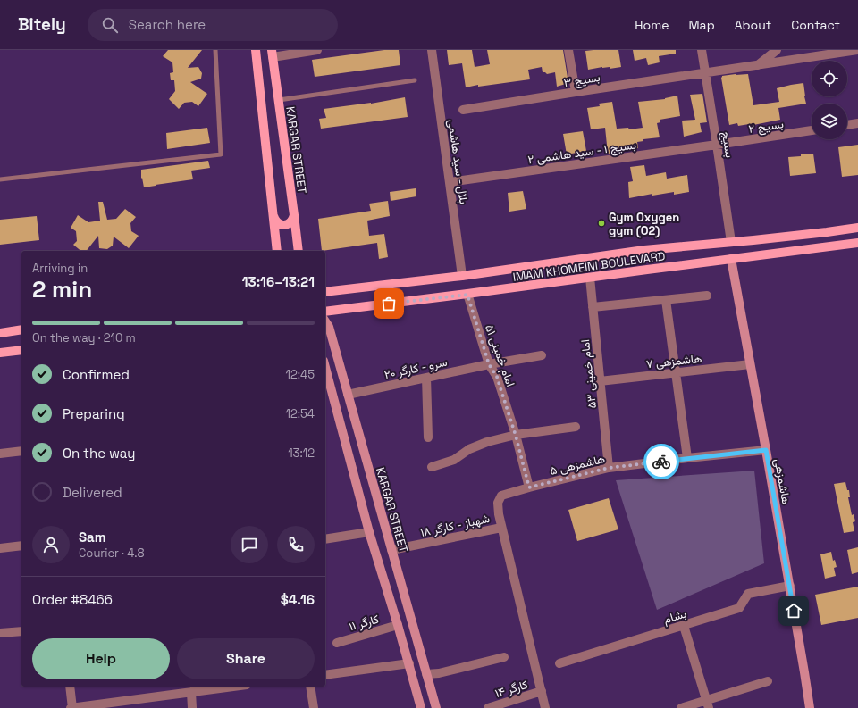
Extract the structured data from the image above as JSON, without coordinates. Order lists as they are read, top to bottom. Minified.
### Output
{"streets":{"main road":["KARGAR STREET","IMAM KHOMEINI BOULEVARD","هاشمزهی"],"street":["بسیج ۳","بسیج ۲","بسیج","بسیج ۱ - سید هاشمی ۲","بلال - سید هاشمی","امام خمینی ۵۱","هاشمزهی ۷","سرو - کارگر ۲۰","امام خمینی ۵۳","هاشمزهی ۵","شهباز - کارگر ۱۸","بشام","کارگر ۱۱","کارگر ۱۴"]},"crossings":[["بسیج ۳","بسیج"],["بسیج ۲","بسیج"],["بسیج ۲","بسیج ۱ - سید هاشمی ۲"],["بسیج","بسیج ۱ - سید هاشمی ۲"],["بسیج","IMAM KHOMEINI BOULEVARD"],["KARGAR STREET","سرو - کارگر ۲۰"],["KARGAR STREET","شهباز - کارگر ۱۸"],["بسیج ۱ - سید هاشمی ۲","بلال - سید هاشمی"],["بلال - سید هاشمی","IMAM KHOMEINI BOULEVARD"],["IMAM KHOMEINI BOULEVARD","امام خمینی ۵۱"],["IMAM KHOMEINI BOULEVARD","امام خمینی ۵۳"],["IMAM KHOMEINI BOULEVARD","هاشمزهی"],["امام خمینی ۵۱","سرو - کارگر ۲۰"],["امام خمینی ۵۱","هاشمزهی ۵"],["هاشمزهی ۷","امام خمینی ۵۳"],["هاشمزهی ۷","هاشمزهی"],["امام خمینی ۵۳","هاشمزهی ۵"],["هاشمزهی ۵","هاشمزهی"],["هاشمزهی ۵","شهباز - کارگر ۱۸"],["هاشمزهی","بشام"]],"places":["Gym Oxygen gym (O2)"],"page":{"header":"Bitely","search":"Search here","nav":["Home","Map","About","Contact"],"heading":["2 min","Arriving in","13:16–13:21"],"panel":["Sam","Courier · 4.8","Order #8466","$4.16"],"bar":"On the way · 210 m","list":[["Confirmed","12:45"],["Preparing","12:54"],["On the way","13:12"],"Delivered"],"buttons":["Help","Share"]}}
